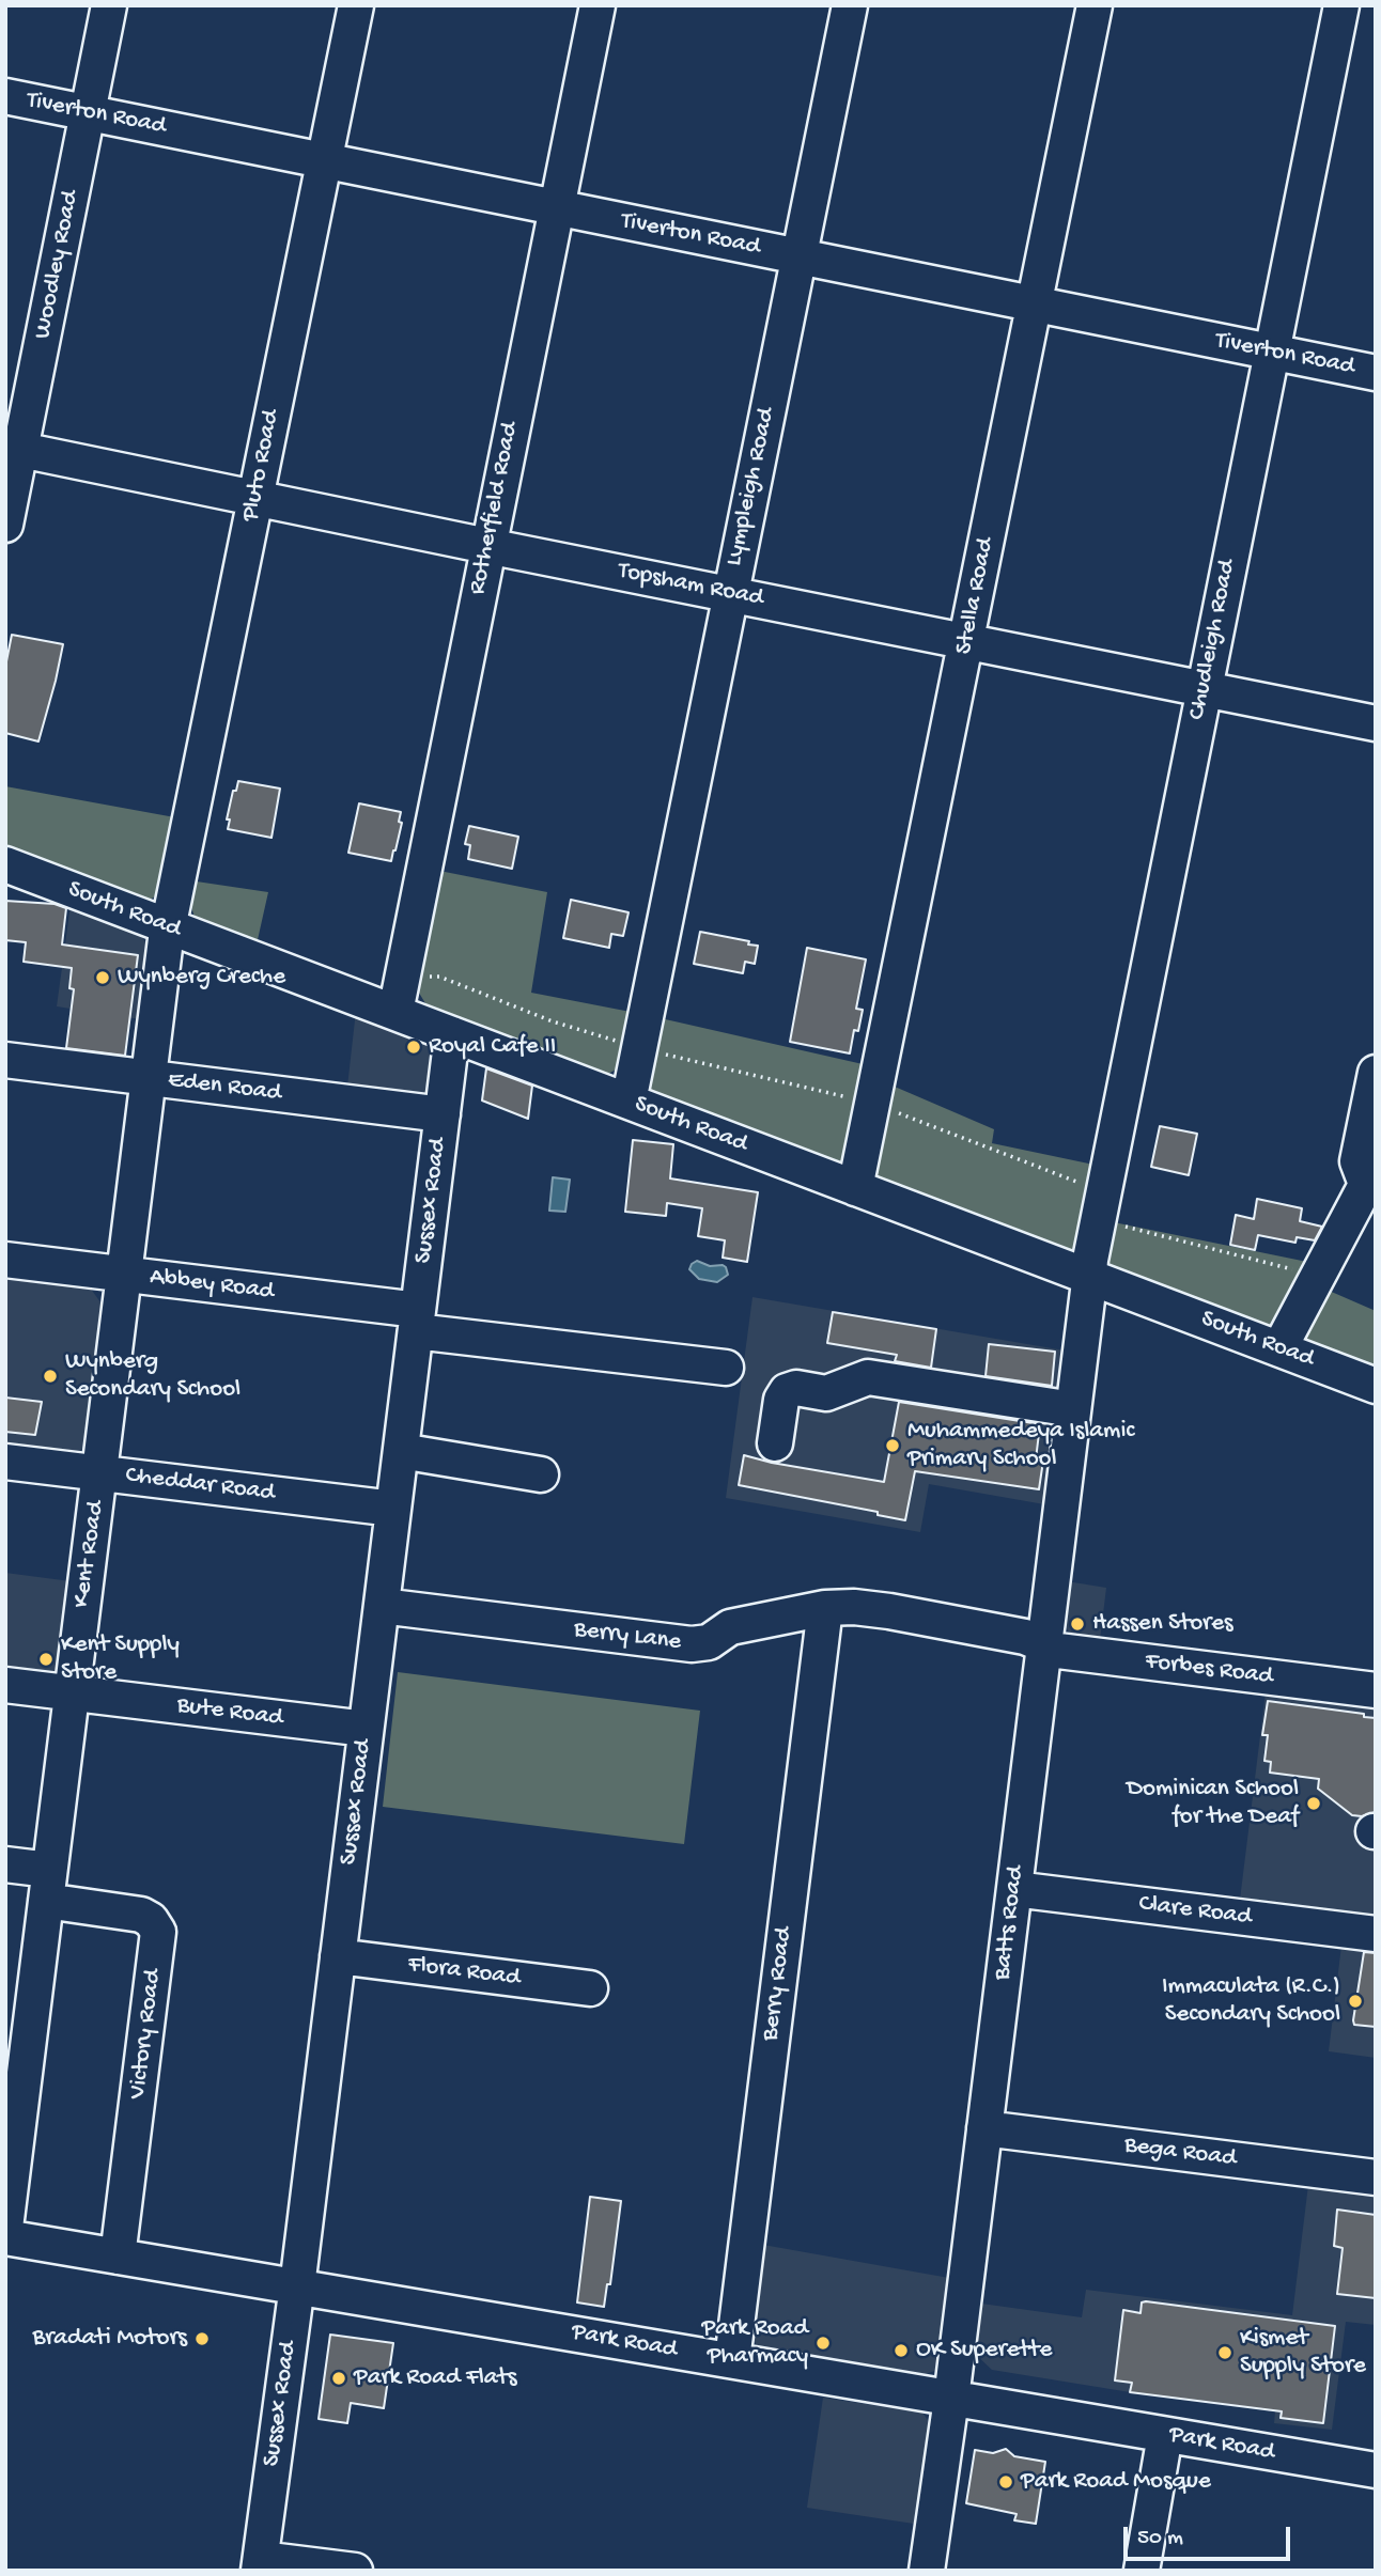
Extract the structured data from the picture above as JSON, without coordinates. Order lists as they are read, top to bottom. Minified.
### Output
{"streets":{"street":["Tiverton Road","Woodley Road","Pluto Road","Lympleigh Road","Rotherfield Road","Topsham Road","Stella Road","Chudleigh Road","South Road","Eden Road","Sussex Road","Abbey Road","Cheddar Road","Kent Road","Berry Lane","Forbes Road","Bute Road","Clare Road","Batts Road","Flora Road","Berry Road","Victory Road","Bega Road","Park Road"]},"crossings":[["Tiverton Road","Woodley Road"],["Tiverton Road","Pluto Road"],["Tiverton Road","Lympleigh Road"],["Tiverton Road","Rotherfield Road"],["Tiverton Road","Stella Road"],["Tiverton Road","Chudleigh Road"],["Woodley Road","Topsham Road"],["Pluto Road","Topsham Road"],["Pluto Road","South Road"],["Pluto Road","Kent Road"],["Lympleigh Road","Topsham Road"],["Lympleigh Road","South Road"],["Rotherfield Road","Topsham Road"],["Rotherfield Road","South Road"],["Topsham Road","Stella Road"],["Topsham Road","Chudleigh Road"],["Stella Road","South Road"],["Chudleigh Road","South Road"],["Chudleigh Road","Batts Road"],["South Road","Sussex Road"],["South Road","Kent Road"],["South Road","Batts Road"],["Eden Road","Sussex Road"],["Eden Road","Kent Road"],["Sussex Road","Abbey Road"],["Sussex Road","Cheddar Road"],["Sussex Road","Berry Lane"],["Sussex Road","Bute Road"],["Sussex Road","Flora Road"],["Sussex Road","Park Road"],["Abbey Road","Kent Road"],["Cheddar Road","Kent Road"],["Kent Road","Bute Road"],["Kent Road","Victory Road"],["Berry Lane","Forbes Road"],["Berry Lane","Batts Road"],["Berry Lane","Berry Road"],["Forbes Road","Batts Road"],["Clare Road","Batts Road"],["Batts Road","Bega Road"],["Batts Road","Park Road"],["Berry Road","Park Road"],["Victory Road","Park Road"]],"places":["Wynberg Creche","Royal Cafe II","Wynberg Secondary School","Muhammedeya Islamic Primary School","Hassen Stores","Kent Supply Store","Dominican School for the Deaf","Immaculata (R.C.) Secondary School","Bradati Motors","Park Road Pharmacy","OK Superette","Kismet Supply Store","Park Road Flats","Park Road Mosque"],"scale_bar":"50 m"}
